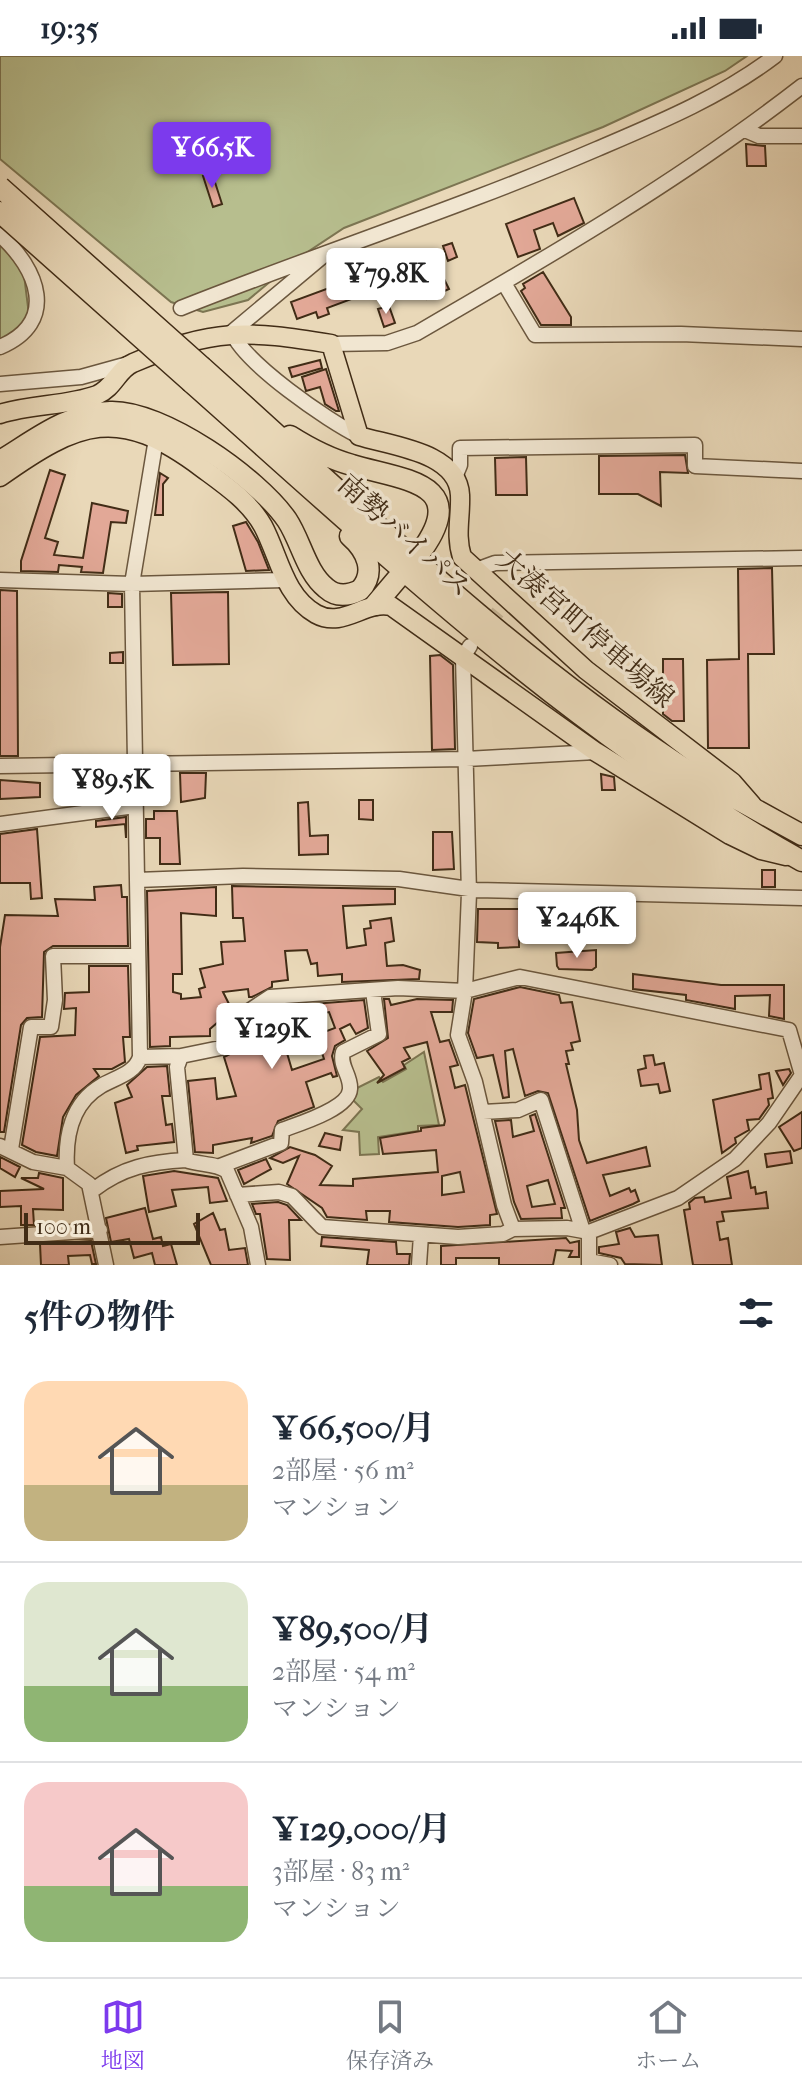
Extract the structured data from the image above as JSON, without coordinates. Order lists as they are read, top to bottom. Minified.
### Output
{"streets":{"highway":["南勢バイパス"],"main road":["大湊宮町停車場線"]},"crossings":[["南勢バイパス","大湊宮町停車場線"]],"scale_bar":"100 m","page":{"status":"19:35","price":["¥66.5K","¥79.8K","¥89.5K","¥246K","¥129K"],"scale":"100 m","heading":"5件の物件","list":[{"name":"¥66,500/月","note":"2部屋 · 56 m² · マンション"},{"name":"¥89,500/月","note":"2部屋 · 54 m² · マンション"},{"name":"¥129,000/月","note":"3部屋 · 83 m² · マンション"}],"tabs":["地図","保存済み","ホーム"]}}
